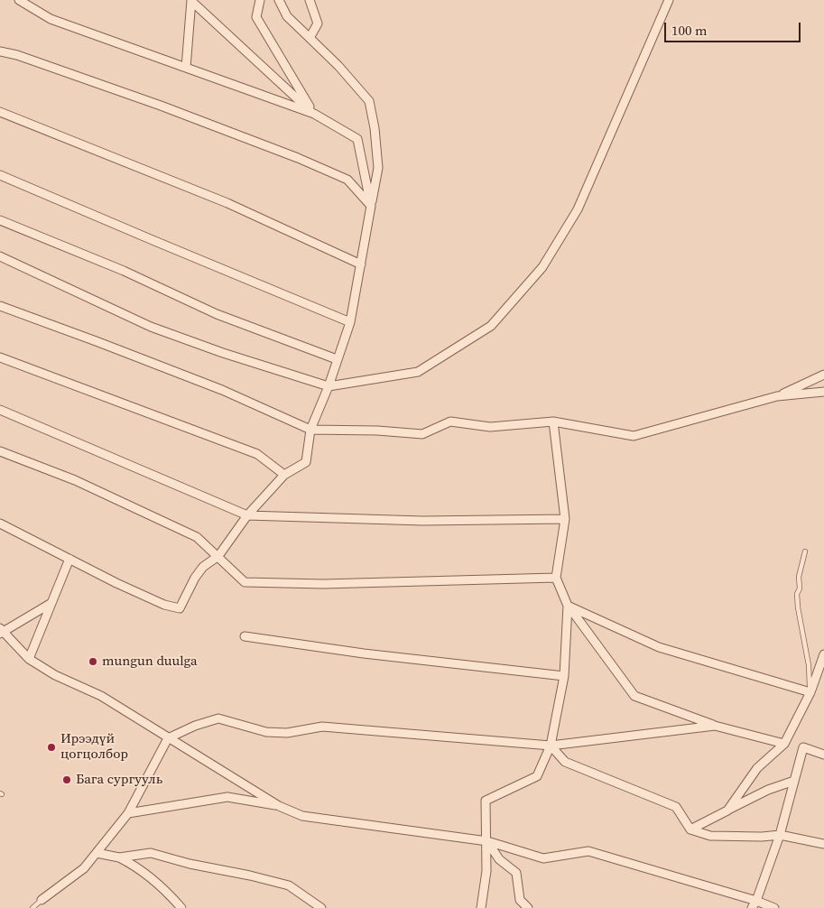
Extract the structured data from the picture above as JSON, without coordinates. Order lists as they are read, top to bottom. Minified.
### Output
{"places":["mungun duulga","Ирээдүй цогцолбор","Бага сургууль"],"scale_bar":"100 m"}
